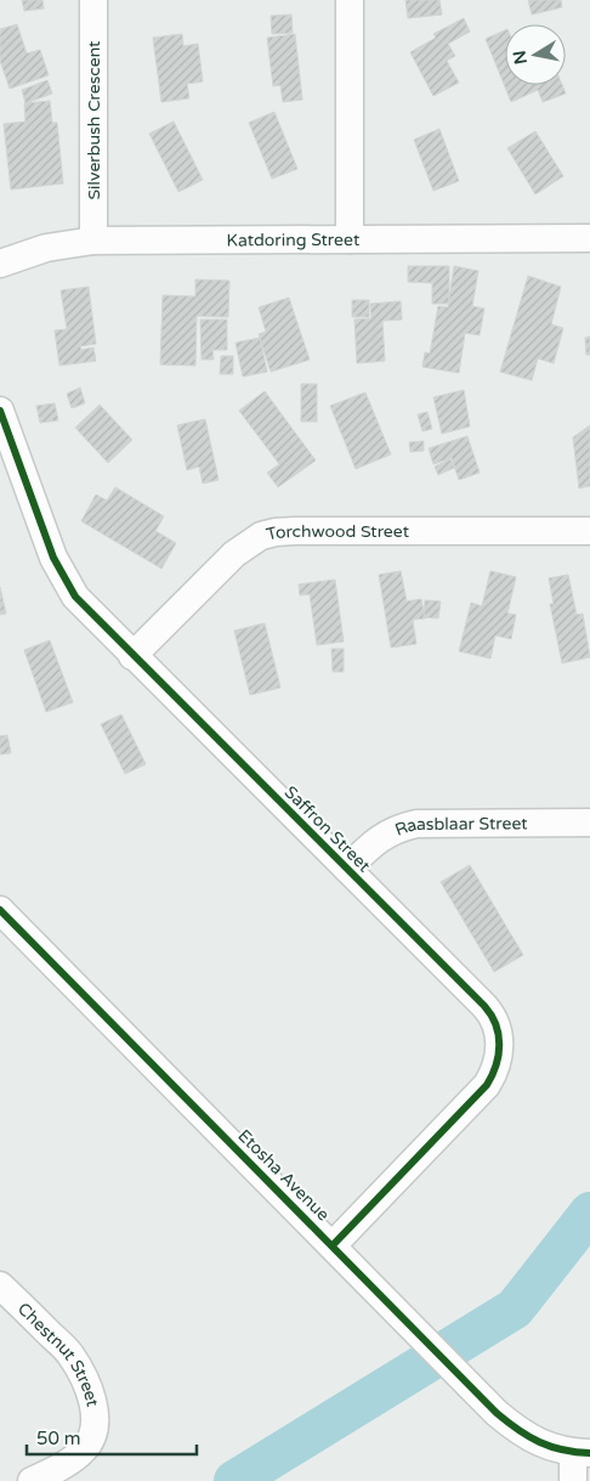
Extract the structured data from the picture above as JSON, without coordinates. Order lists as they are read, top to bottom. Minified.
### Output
{"streets":{"street":["Silverbush Crescent","Katdoring Street","Torchwood Street","Raasblaar Street","Saffron Street","Etosha Avenue","Chestnut Street"]},"crossings":[["Silverbush Crescent","Katdoring Street"],["Torchwood Street","Saffron Street"],["Raasblaar Street","Saffron Street"],["Saffron Street","Etosha Avenue"]],"scale_bar":"50 m","north":"left"}
